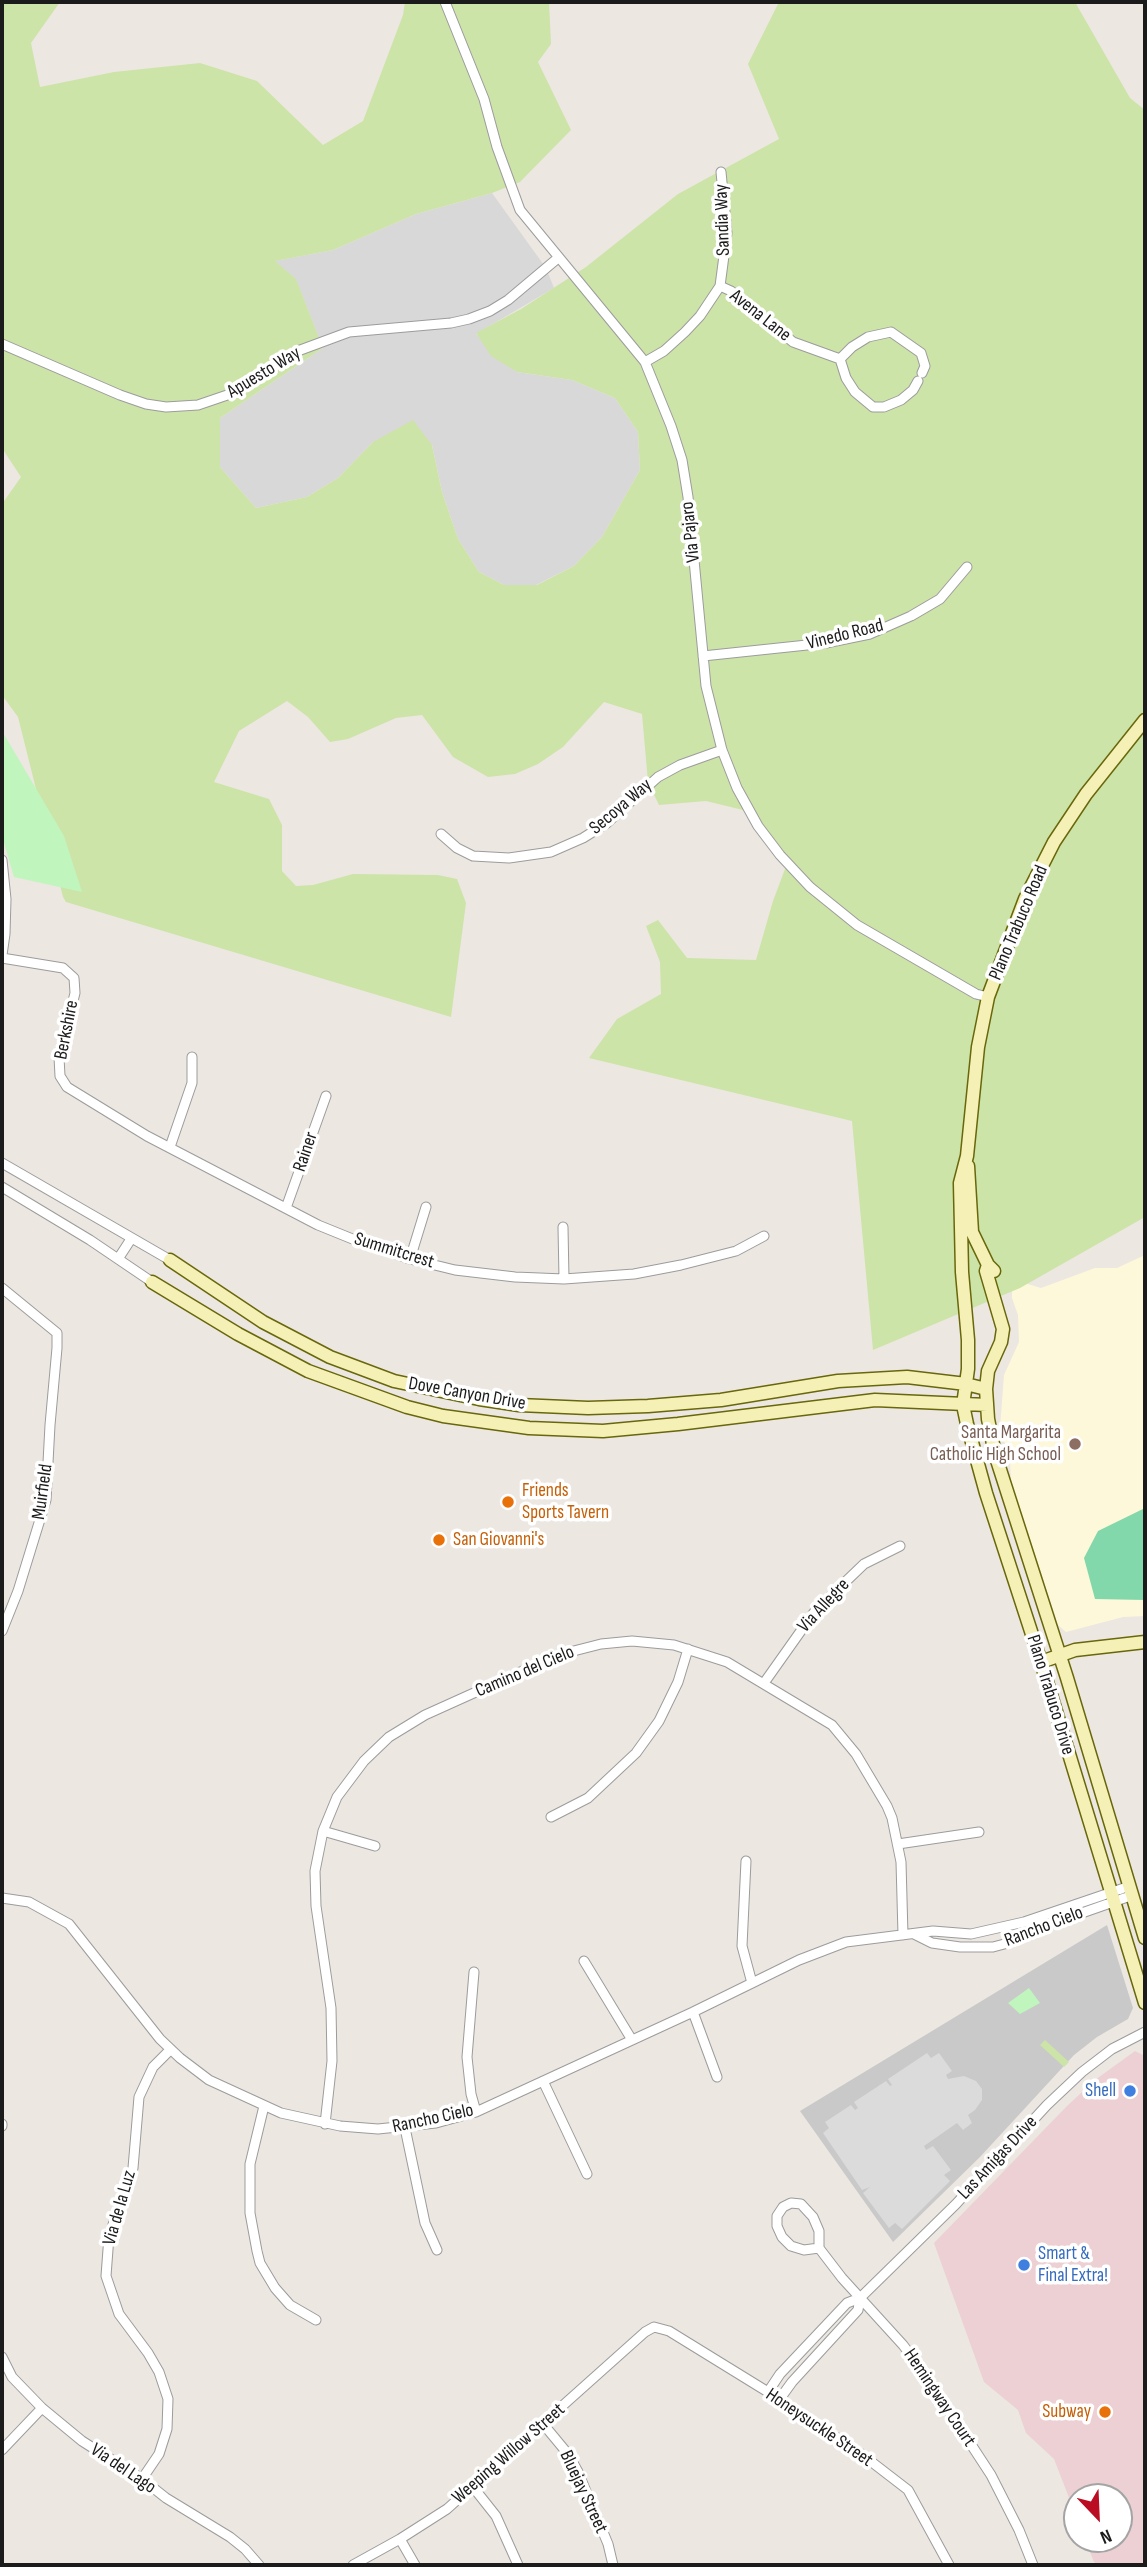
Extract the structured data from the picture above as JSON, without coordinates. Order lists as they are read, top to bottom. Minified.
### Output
{"streets":{"street":["Sandia Way","Avena Lane","Apuesto Way","Via Pajaro","Vinedo Road","Secoya Way","Plano Trabuco Road","Berkshire","Rainer","Summitcrest","Dove Canyon Drive","Muirfield","Via Allegre","Camino del Cielo","Plano Trabuco Drive","Rancho Cielo","Las Amigas Drive","Via de la Luz","Hemingway Court","Honeysuckle Street","Weeping Willow Street","Via del Lago","Bluejay Street"]},"crossings":[["Sandia Way","Avena Lane"],["Sandia Way","Via Pajaro"],["Apuesto Way","Via Pajaro"],["Via Pajaro","Vinedo Road"],["Via Pajaro","Secoya Way"],["Via Pajaro","Plano Trabuco Road"],["Plano Trabuco Road","Dove Canyon Drive"],["Plano Trabuco Road","Plano Trabuco Drive"],["Berkshire","Summitcrest"],["Rainer","Summitcrest"],["Dove Canyon Drive","Plano Trabuco Drive"],["Via Allegre","Camino del Cielo"],["Camino del Cielo","Rancho Cielo"],["Plano Trabuco Drive","Rancho Cielo"],["Rancho Cielo","Via de la Luz"],["Las Amigas Drive","Hemingway Court"],["Las Amigas Drive","Honeysuckle Street"],["Via de la Luz","Via del Lago"],["Honeysuckle Street","Weeping Willow Street"],["Weeping Willow Street","Bluejay Street"]],"places":["Santa Margarita Catholic High School","Friends Sports Tavern","San Giovanni's","Shell","Smart & Final Extra!","Subway"],"north":"bottom right"}
